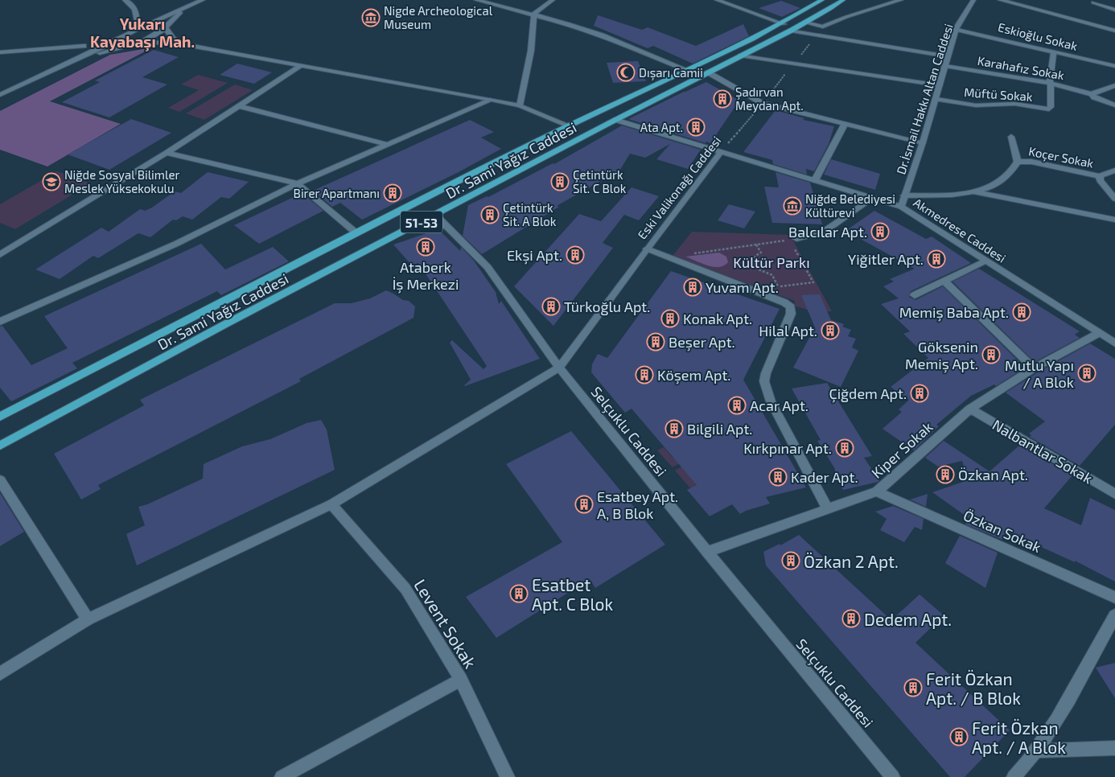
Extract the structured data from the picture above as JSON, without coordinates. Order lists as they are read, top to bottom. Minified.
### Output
{"streets":{"main road":["Dr. Sami Yağız Caddesi","51-53"],"street":["Eskioğlu Sokak","Karahafız Sokak","Müftü Sokak","Dr.İsmail Hakkı Altan Caddesi","Koçer Sokak","Eski Valikonağı Caddesi","Akmedrese Caddesi","Selçuklu Caddesi","Kiper Sokak","Nalbantlar Sokak","Özkan Sokak","Levent Sokak"]},"crossings":[["Eskioğlu Sokak","Müftü Sokak"],["Eskioğlu Sokak","Dr.İsmail Hakkı Altan Caddesi"],["Karahafız Sokak","Müftü Sokak"],["Karahafız Sokak","Dr.İsmail Hakkı Altan Caddesi"],["Müftü Sokak","Dr.İsmail Hakkı Altan Caddesi"],["Dr.İsmail Hakkı Altan Caddesi","Koçer Sokak"],["Dr.İsmail Hakkı Altan Caddesi","Akmedrese Caddesi"],["Dr. Sami Yağız Caddesi","Akmedrese Caddesi"],["Dr. Sami Yağız Caddesi","Selçuklu Caddesi"],["Eski Valikonağı Caddesi","Akmedrese Caddesi"],["Eski Valikonağı Caddesi","Selçuklu Caddesi"],["Akmedrese Caddesi","Kiper Sokak"],["Selçuklu Caddesi","Kiper Sokak"],["Kiper Sokak","Nalbantlar Sokak"],["Kiper Sokak","Özkan Sokak"]],"districts":["Yukarı Kayabaşı Mah."],"parks":["Kültür Parkı"],"places":{"museum":["Nigde Archeological Museum","Niğde Belediyesi Kültürevi"],"mosque":["Dışarı Camii"],"building":["Şadırvan Meydan Apt.","Ata Apt.","Çetintürk Sit. C Blok","Birer Apartmanı","Çetintürk Sit. A Blok","Balcılar Apt.","Ataberk İş Merkezi","Ekşi Apt.","Yiğitler Apt.","Yuvam Apt.","Türkoğlu Apt.","Memiş Baba Apt.","Konak Apt.","Hilal Apt.","Beşer Apt.","Göksenin Memiş Apt.","Mutlu Yapı / A Blok","Köşem Apt.","Çiğdem Apt.","Acar Apt.","Bilgili Apt.","Kırkpınar Apt.","Özkan Apt.","Kader Apt.","Esatbey Apt. A, B Blok","Özkan 2 Apt.","Esatbet Apt. C Blok","Dedem Apt.","Ferit Özkan Apt. / B Blok","Ferit Özkan Apt. / A Blok"],"school or university":["Niğde Sosyal Bilimler Meslek Yüksekokulu"]}}
